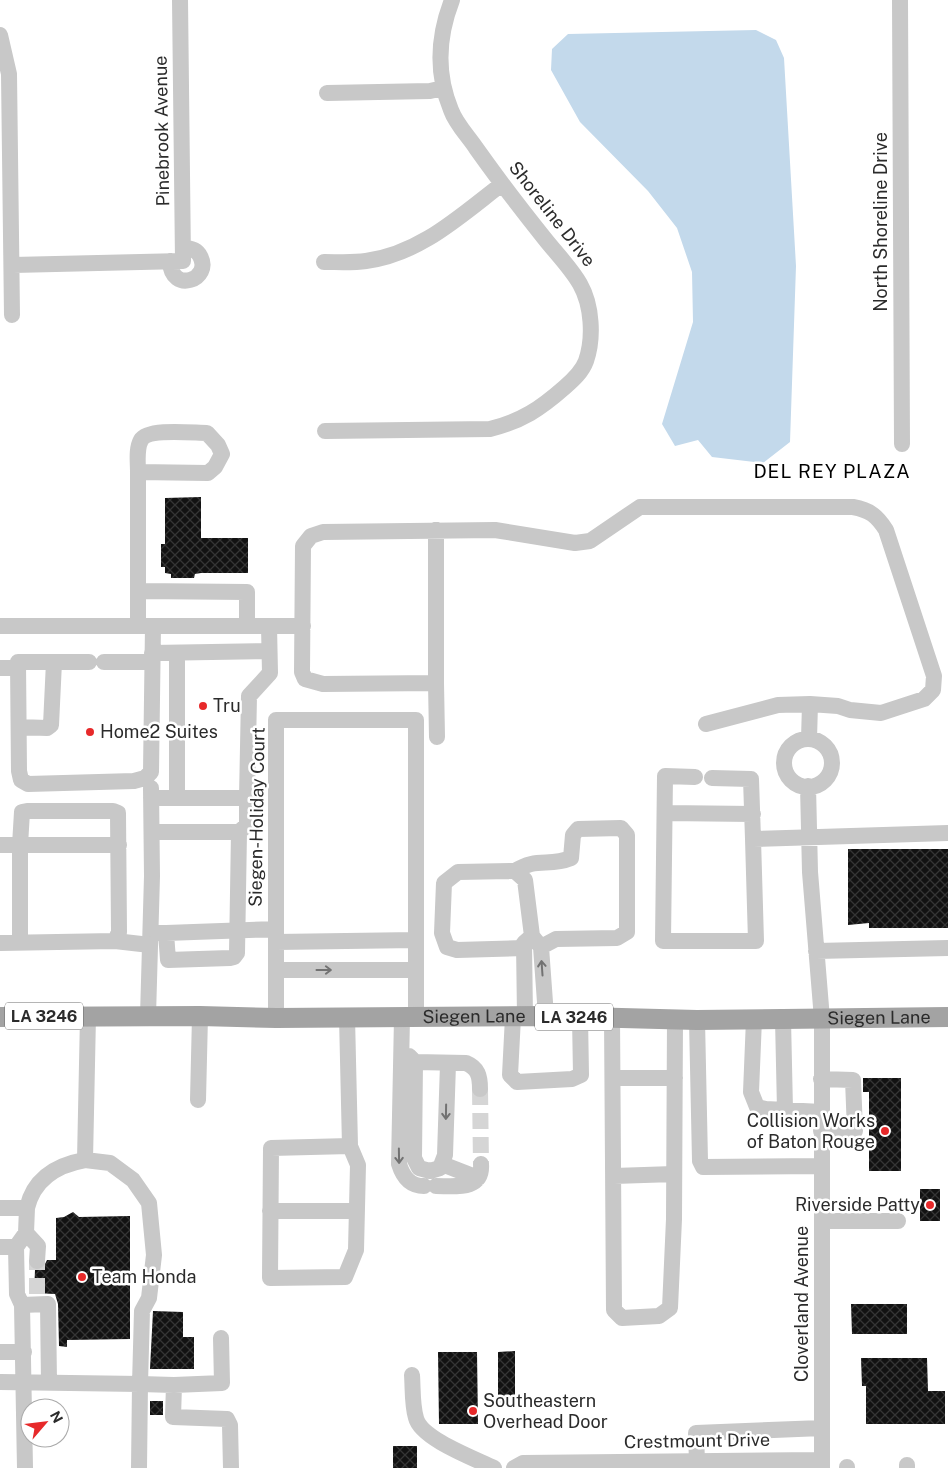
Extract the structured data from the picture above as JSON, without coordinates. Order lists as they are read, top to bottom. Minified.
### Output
{"streets":{"main road":["LA 3246","Siegen Lane"],"street":["Pinebrook Avenue","Shoreline Drive","North Shoreline Drive","Siegen-Holiday Court","Cloverland Avenue","Crestmount Drive"]},"crossings":[["Siegen-Holiday Court","Siegen Lane"],["Siegen Lane","Cloverland Avenue"],["Cloverland Avenue","Crestmount Drive"]],"districts":["DEL REY PLAZA"],"places":["Tru","Home2 Suites","Collision Works of Baton Rouge","Riverside Patty","Team Honda","Southeastern Overhead Door"],"north":"top right"}
